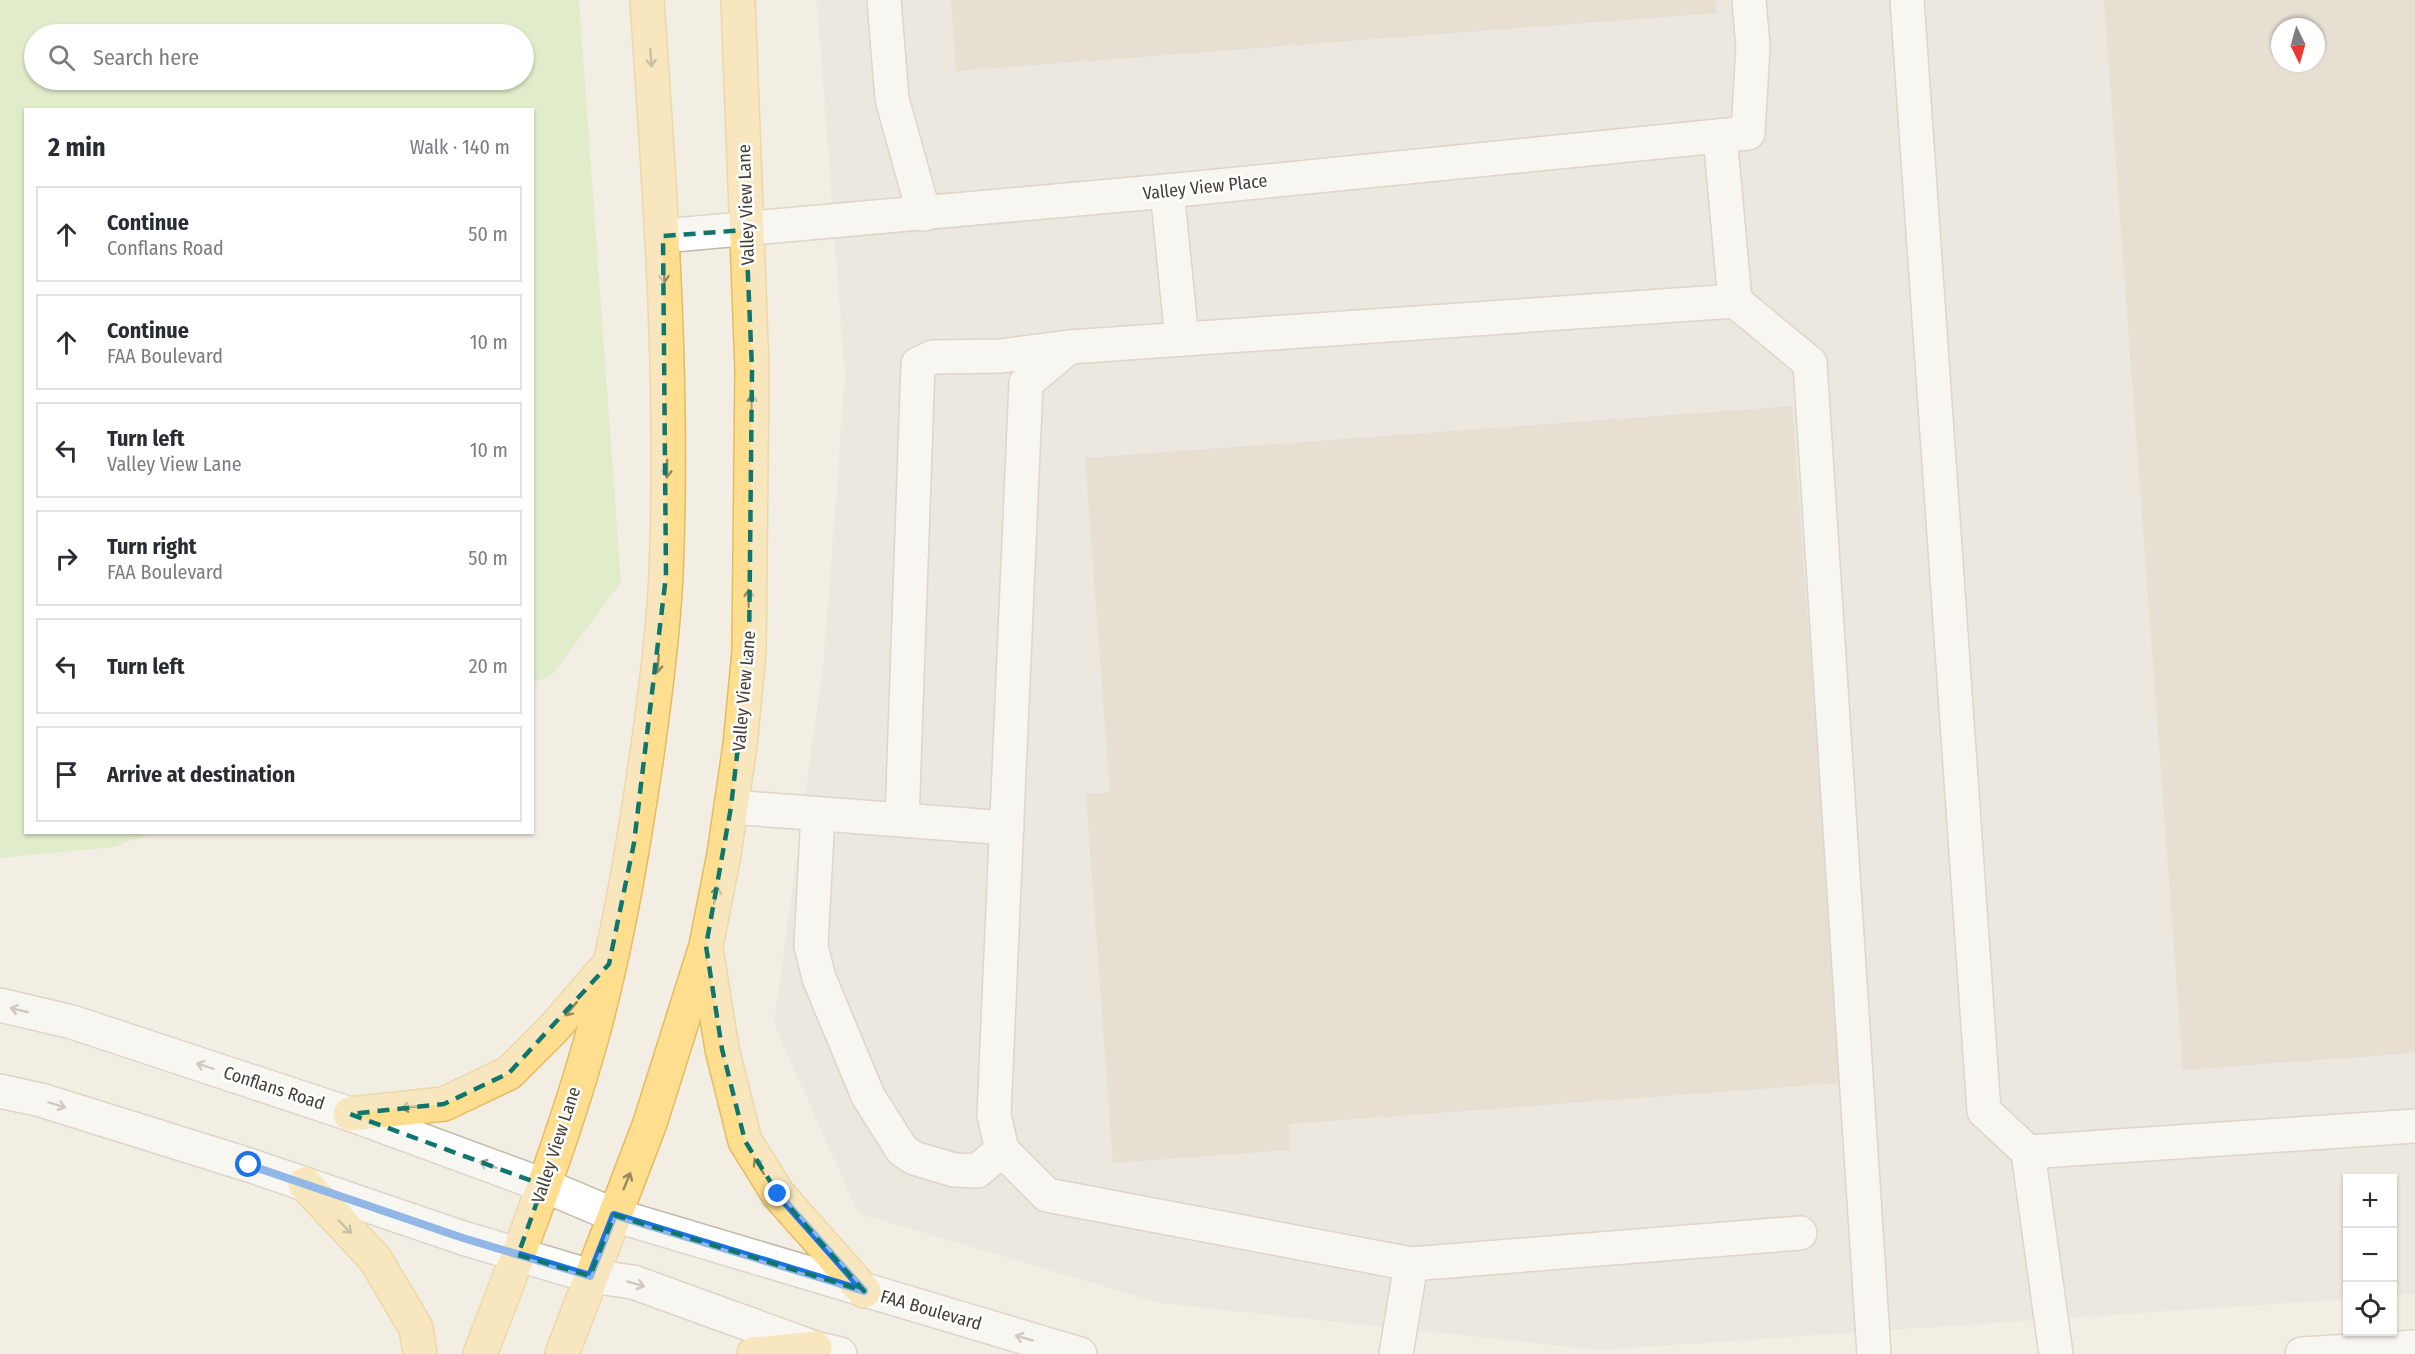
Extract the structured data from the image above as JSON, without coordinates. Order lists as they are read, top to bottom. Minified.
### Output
{"streets":{"main road":["Valley View Lane"],"street":["Valley View Place","Conflans Road","FAA Boulevard"]},"crossings":[["Valley View Place","Valley View Lane"],["Valley View Lane","Conflans Road"],["Valley View Lane","FAA Boulevard"],["Conflans Road","FAA Boulevard"]],"north":"bottom","page":{"search":"Search here","heading":["2 min","Walk · 140 m"],"list":[["Continue","Conflans Road","50 m"],["Continue","FAA Boulevard","10 m"],["Turn left","Valley View Lane","10 m"],["Turn right","FAA Boulevard","50 m"],["Turn left","20 m"],"Arrive at destination"],"map_buttons":["+","−"]}}
